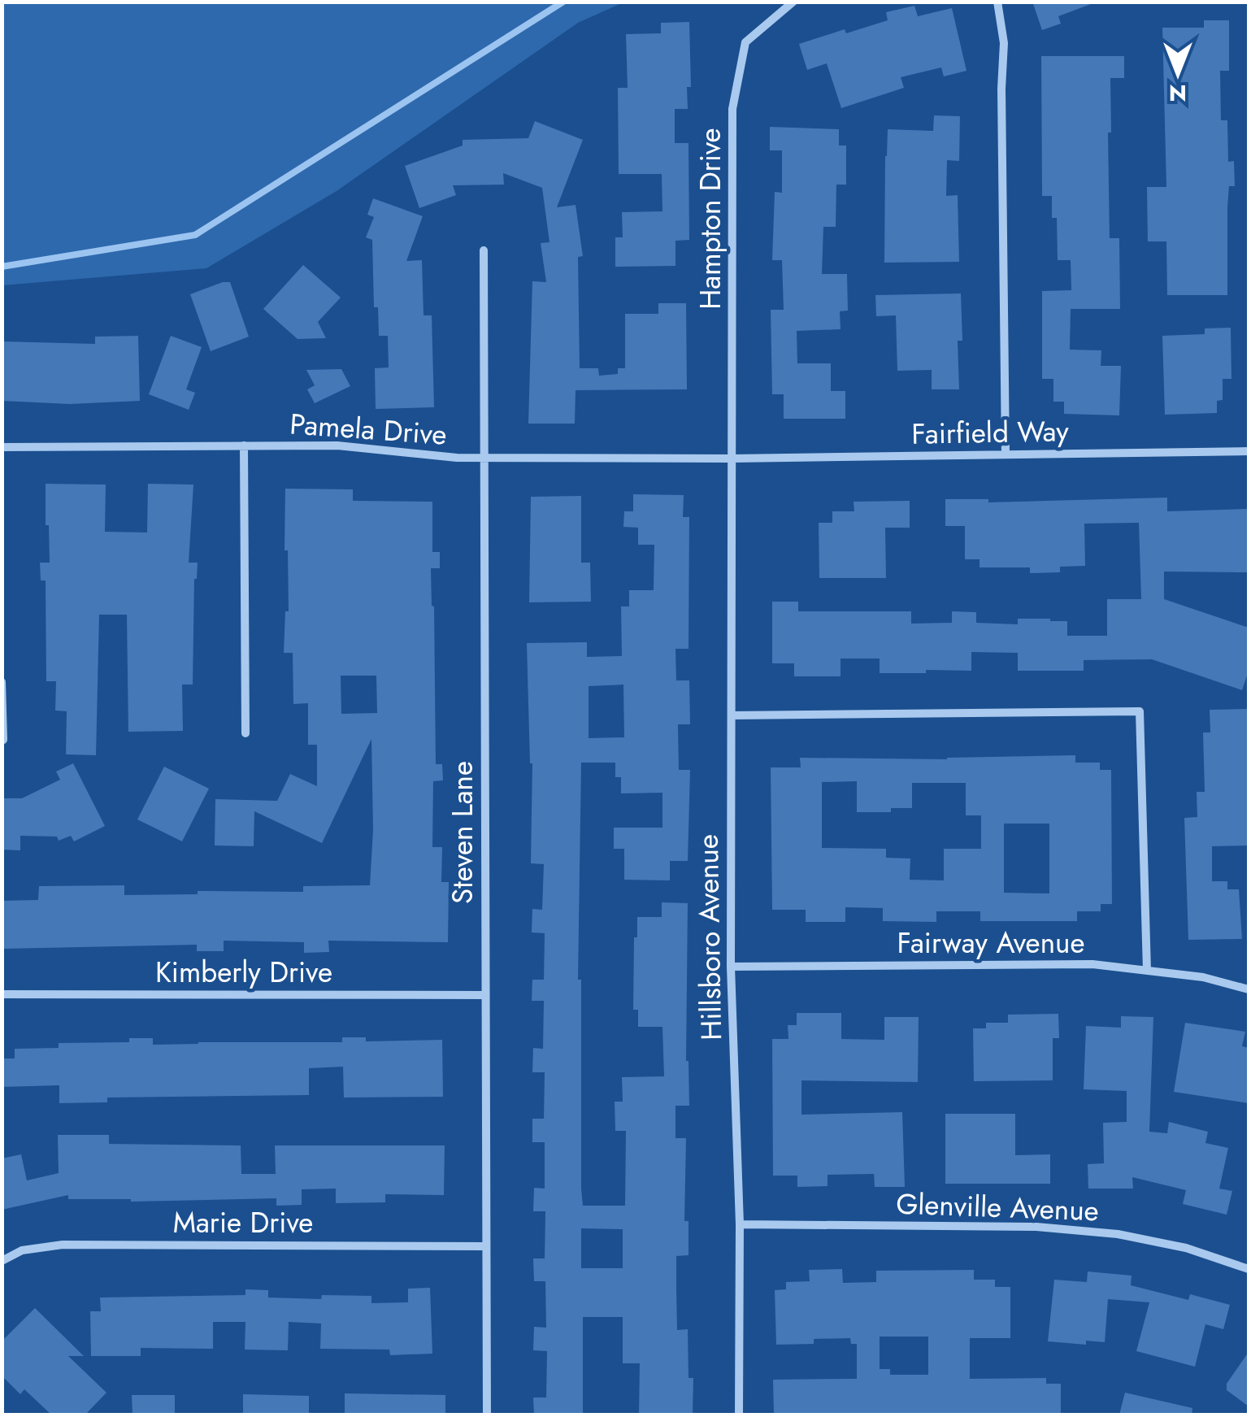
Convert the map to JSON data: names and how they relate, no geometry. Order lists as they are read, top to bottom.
{
  "streets": {
    "street": [
      "Hampton Drive",
      "Pamela Drive",
      "Fairfield Way",
      "Steven Lane",
      "Hillsboro Avenue",
      "Fairway Avenue",
      "Kimberly Drive",
      "Glenville Avenue",
      "Marie Drive"
    ]
  },
  "crossings": [
    ["Hampton Drive", "Pamela Drive"],
    ["Hampton Drive", "Fairfield Way"],
    ["Hampton Drive", "Hillsboro Avenue"],
    ["Pamela Drive", "Fairfield Way"],
    ["Pamela Drive", "Steven Lane"],
    ["Pamela Drive", "Hillsboro Avenue"],
    ["Fairfield Way", "Hillsboro Avenue"],
    ["Steven Lane", "Kimberly Drive"],
    ["Steven Lane", "Marie Drive"],
    ["Hillsboro Avenue", "Fairway Avenue"],
    ["Hillsboro Avenue", "Glenville Avenue"]
  ],
  "north": "bottom"
}
